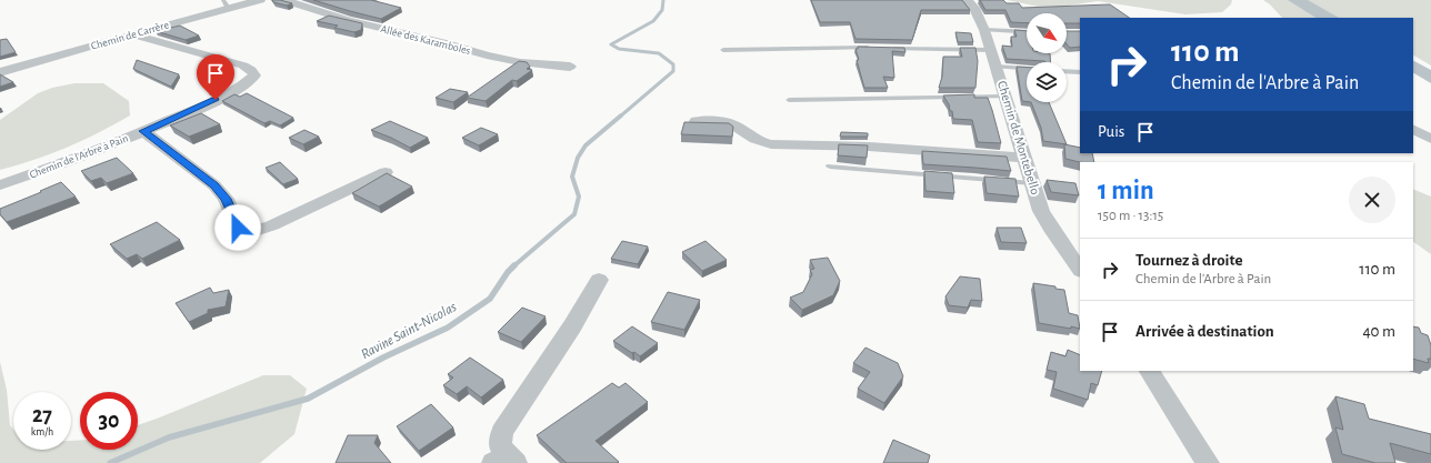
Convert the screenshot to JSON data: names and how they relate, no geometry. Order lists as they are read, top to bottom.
{
  "streets": {
    "street": [
      "Chemin de Carrère",
      "Allée des Karamboles",
      "Chemin de Montebello",
      "Chemin de l'Arbre à Pain"
    ]
  },
  "crossings": [
    ["Chemin de Carrère", "Chemin de l'Arbre à Pain"]
  ],
  "water": ["Ravine Saint-Nicolas"],
  "north": "bottom right",
  "page": {
    "turn": ["110 m", "Chemin de l'Arbre à Pain"],
    "then": "Puis",
    "heading": ["1 min", "150 m · 13:15"],
    "list": [
      {
        "name": "Tournez à droite",
        "note": "Chemin de l'Arbre à Pain",
        "value": "110 m"
      },
      {
        "name": "Arrivée à destination",
        "value": "40 m"
      }
    ],
    "speed": "27 km/h",
    "limit": "30"
  }
}
